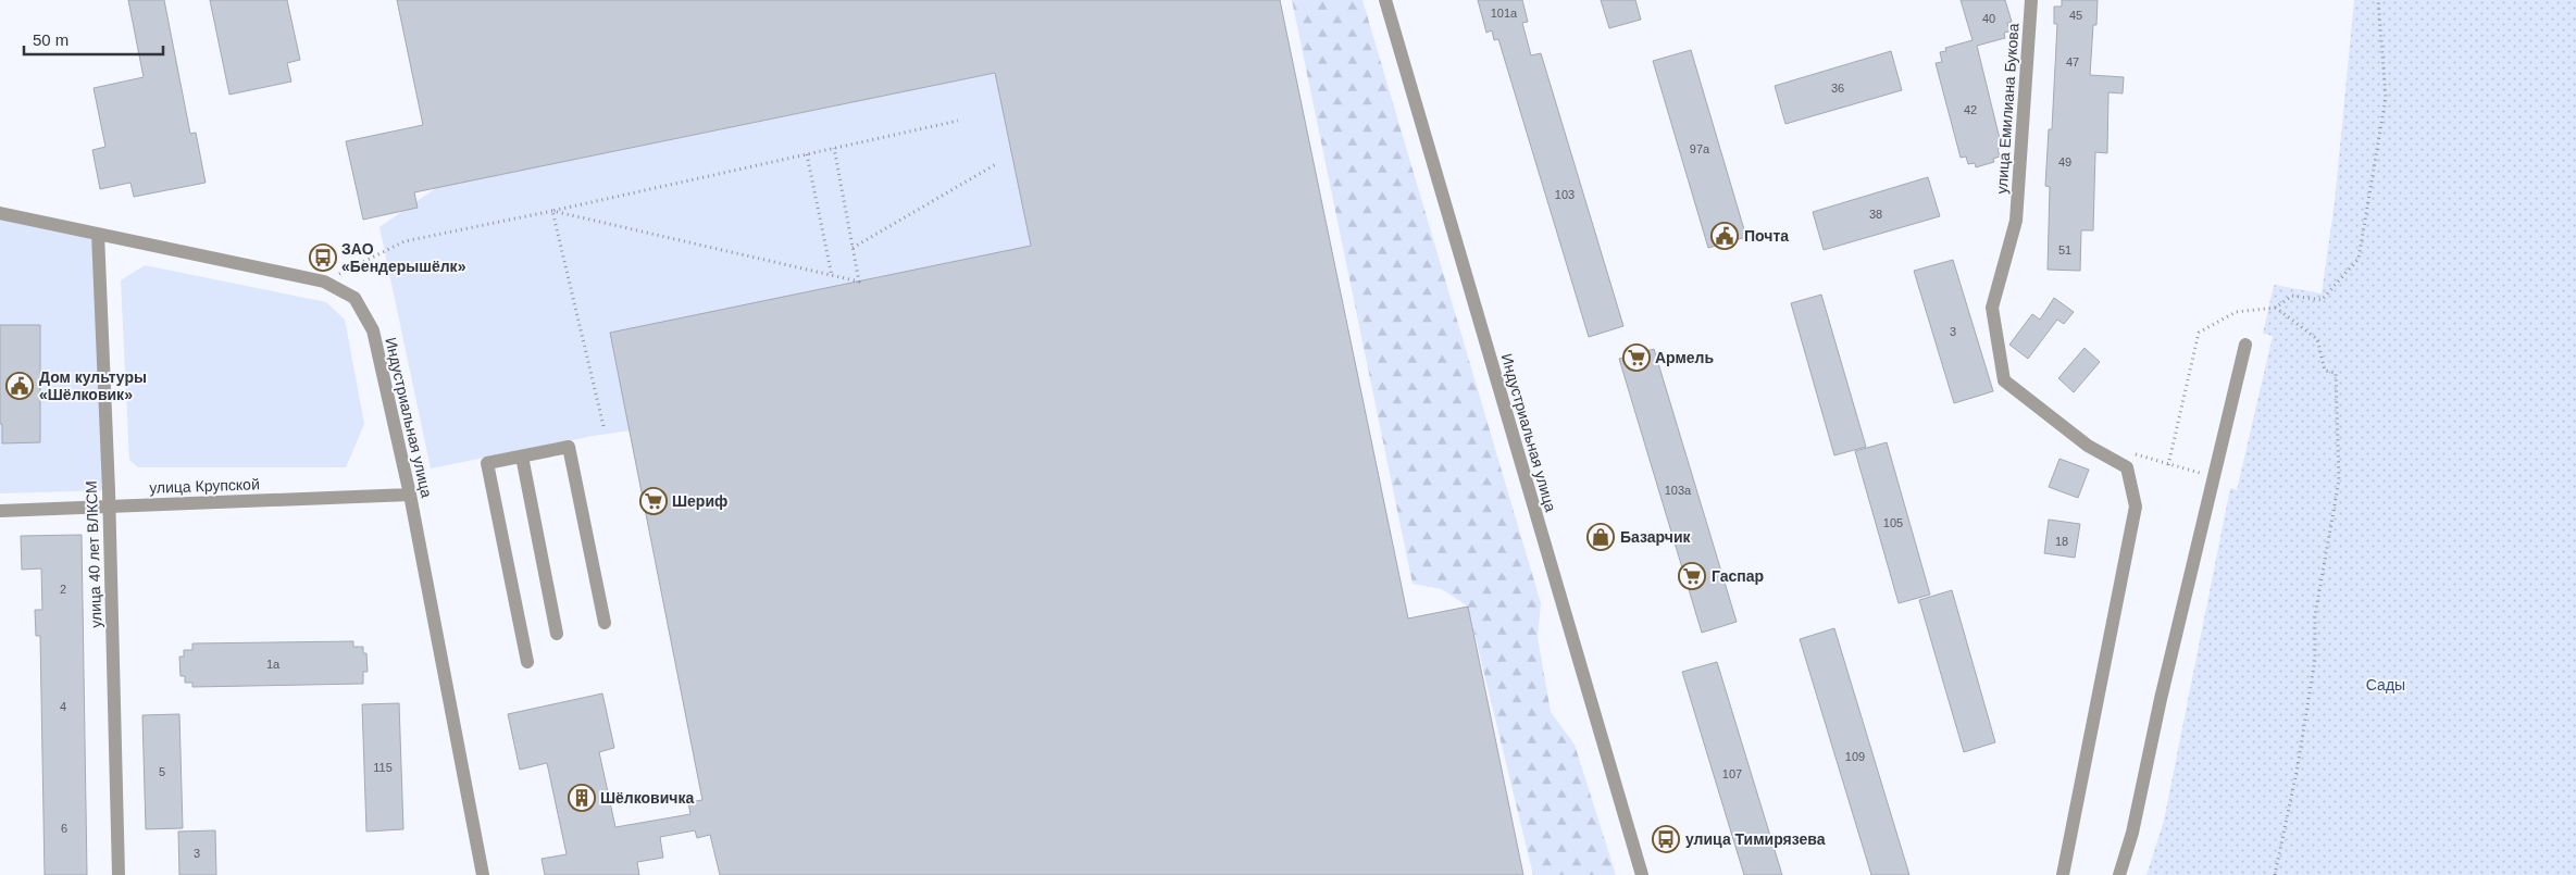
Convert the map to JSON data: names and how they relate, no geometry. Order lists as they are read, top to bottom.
{
  "streets": {
    "street": [
      "улица Емилиана Букова",
      "Индустриальная улица",
      "улица Крупской",
      "улица 40 лет ВЛКСМ"
    ]
  },
  "crossings": [
    ["Индустриальная улица", "улица Крупской"],
    ["Индустриальная улица", "улица 40 лет ВЛКСМ"],
    ["улица Крупской", "улица 40 лет ВЛКСМ"]
  ],
  "parks": ["Сады"],
  "places": {
    "public building": ["Почта", "Дом культуры «Шёлковик»"],
    "bus stop": ["ЗАО «Бендерышёлк»", "улица Тимирязева"],
    "supermarket": ["Армель", "Шериф", "Гаспар"],
    "shop": ["Базарчик"],
    "building": ["Шёлковичка"]
  },
  "house_numbers": [
    "101а",
    "45",
    "40",
    "47",
    "36",
    "42",
    "97а",
    "49",
    "103",
    "38",
    "51",
    "3",
    "103а",
    "105",
    "18",
    "2",
    "1а",
    "4",
    "109",
    "115",
    "5",
    "107",
    "6",
    "3"
  ],
  "scale_bar": "50 m"
}
